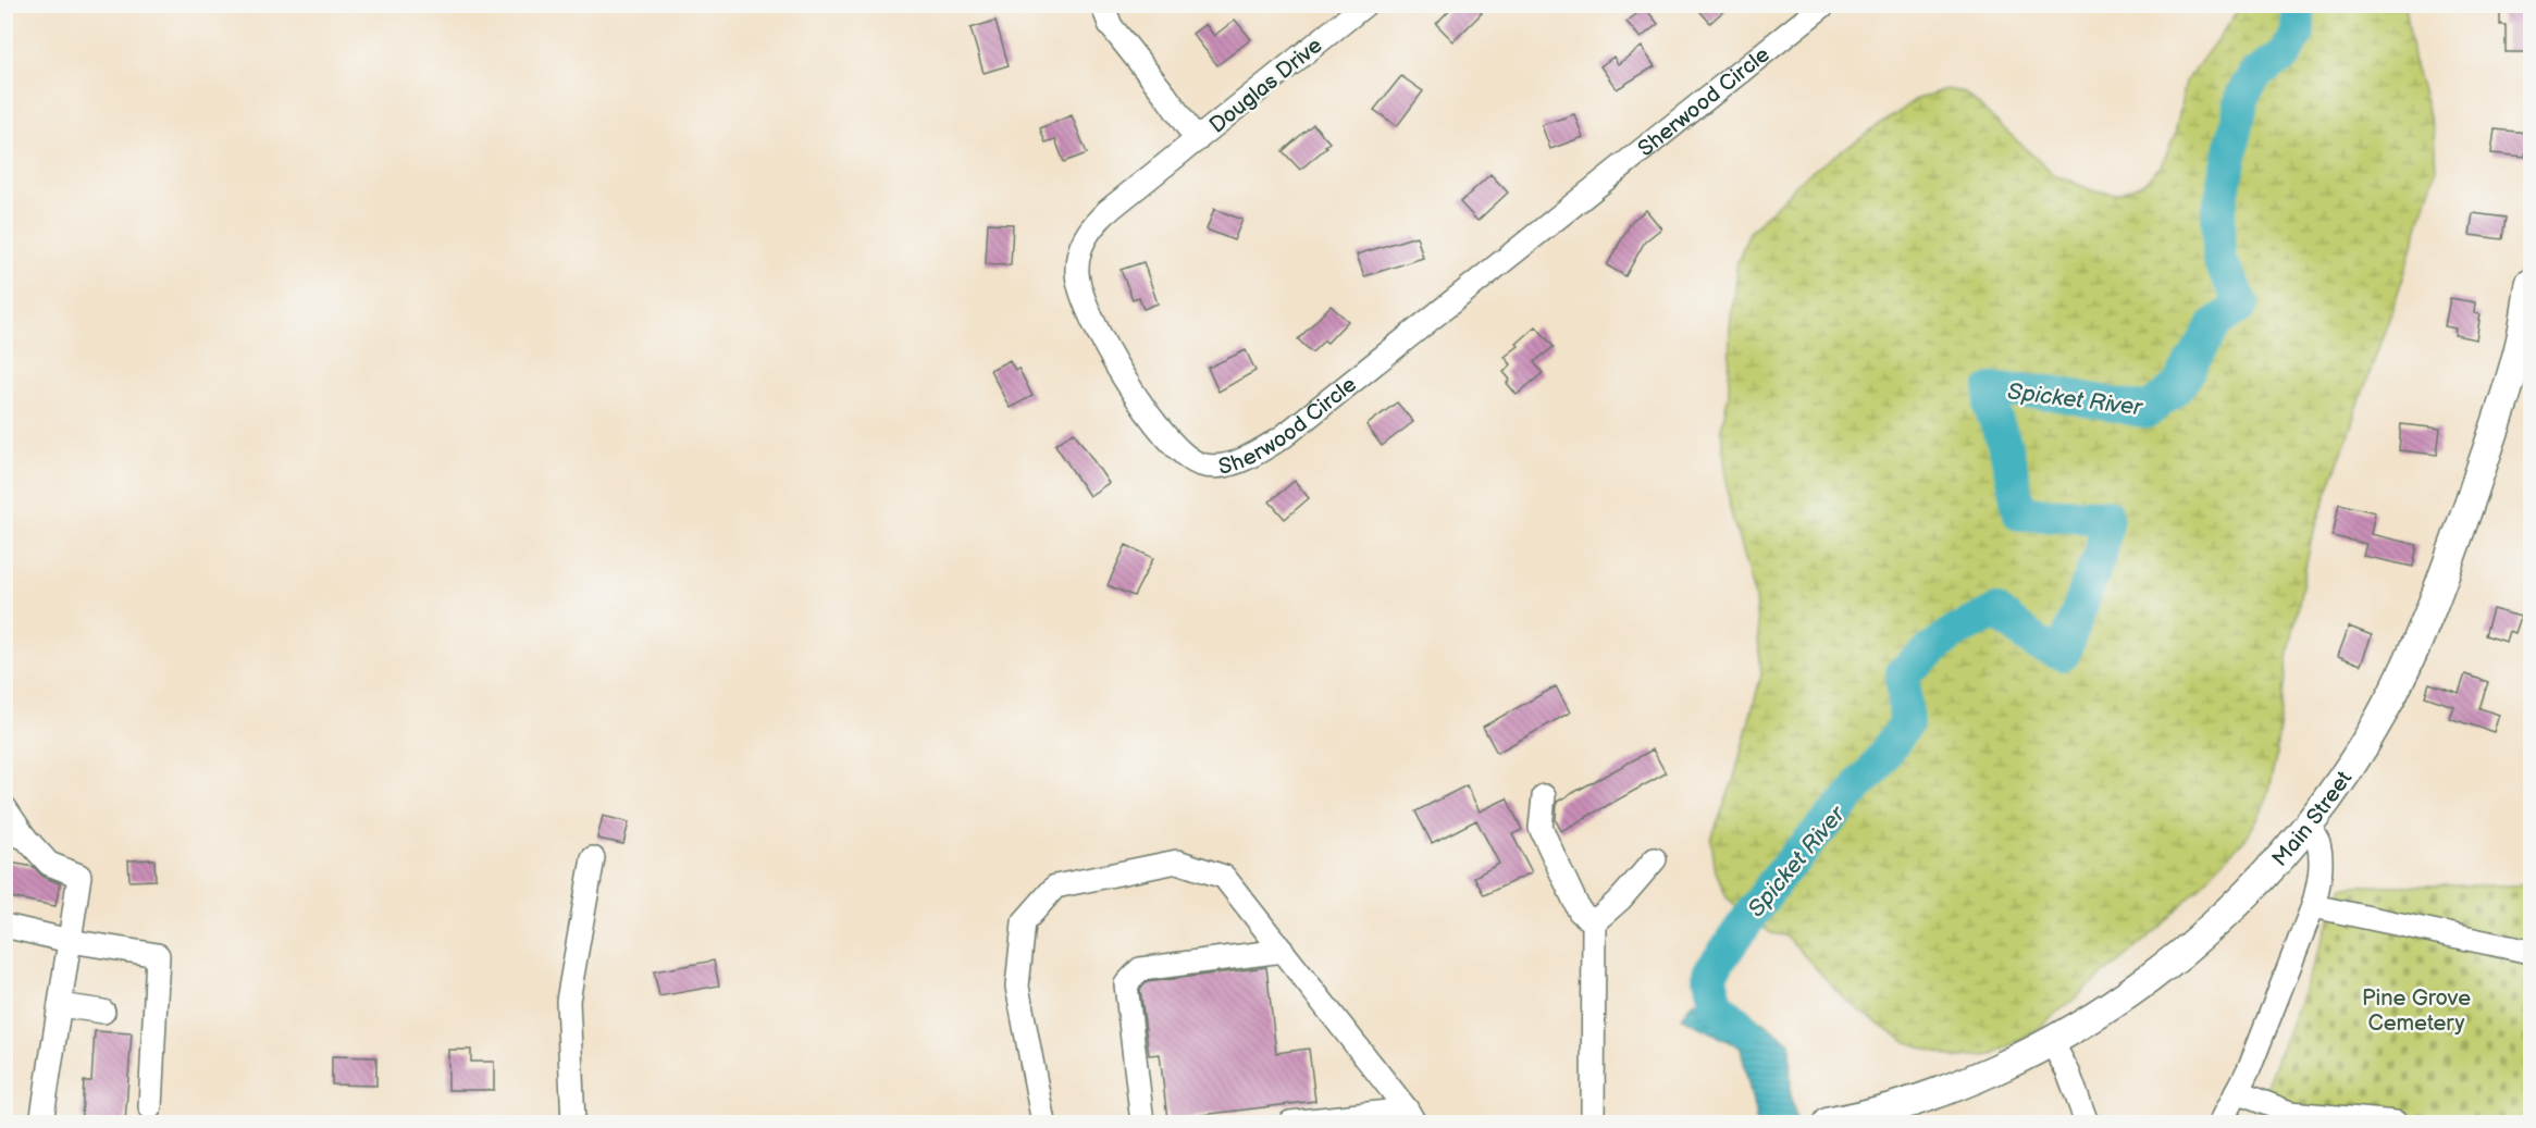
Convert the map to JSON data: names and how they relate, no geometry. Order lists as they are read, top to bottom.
{
  "streets": {
    "main road": ["Main Street"],
    "street": ["Douglas Drive", "Sherwood Circle"]
  },
  "crossings": [
    ["Douglas Drive", "Sherwood Circle"]
  ],
  "water": ["Spicket River"],
  "parks": ["Pine Grove Cemetery"]
}
